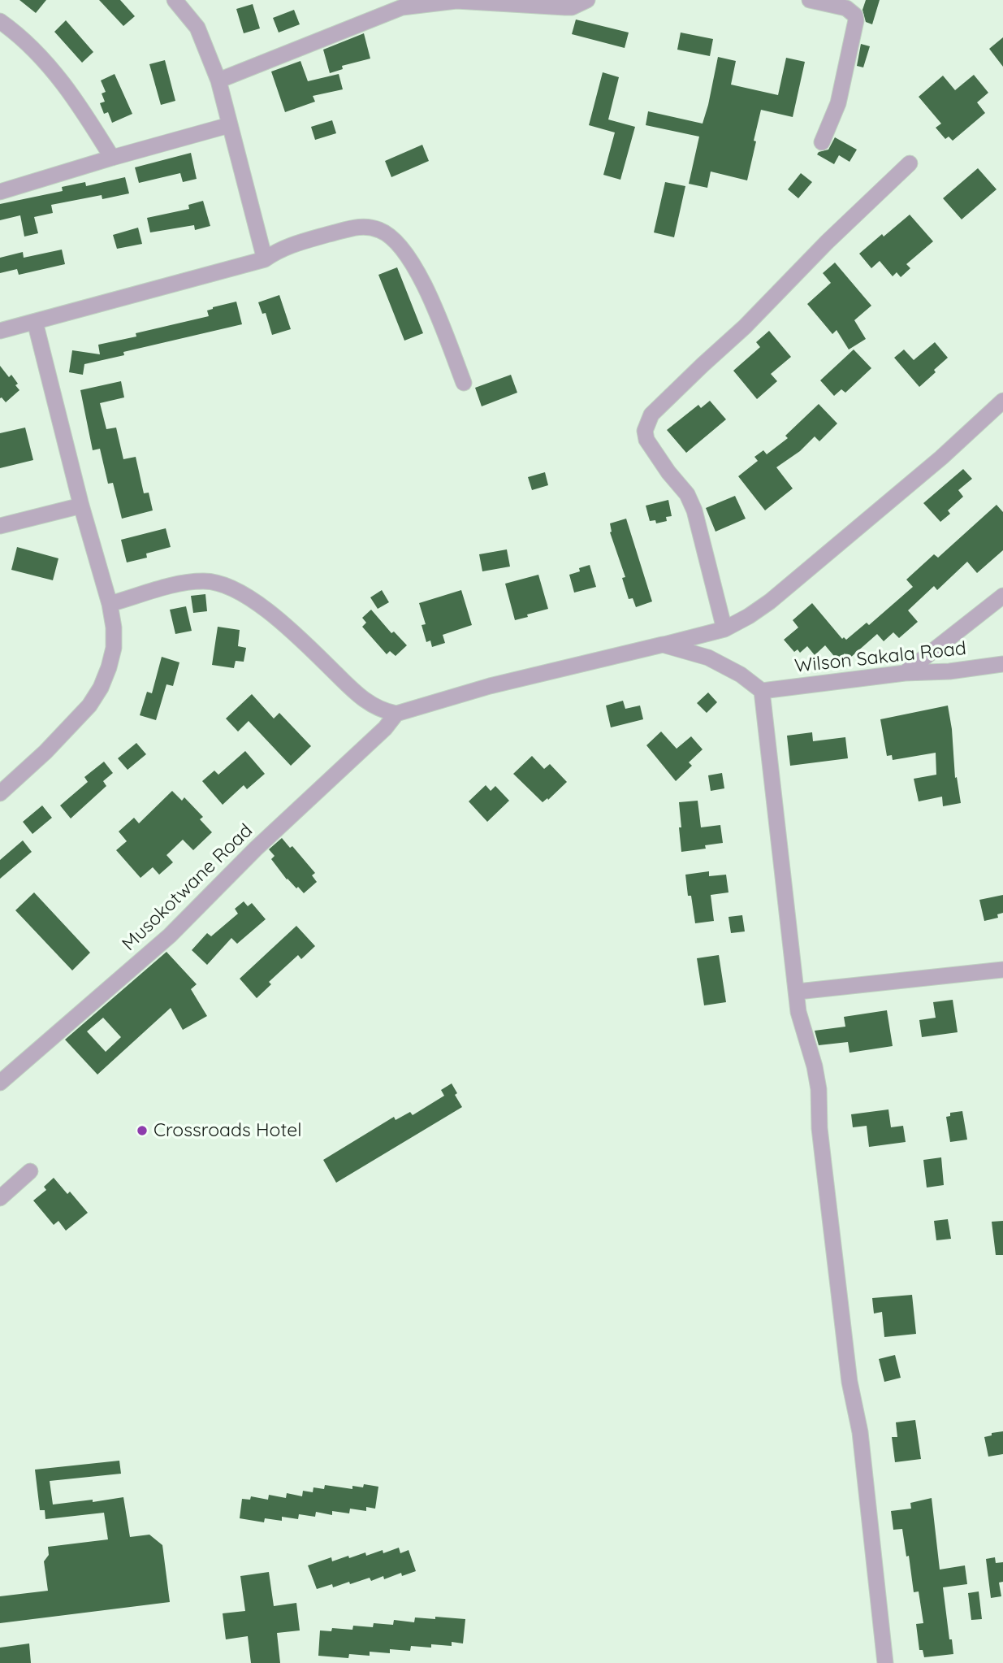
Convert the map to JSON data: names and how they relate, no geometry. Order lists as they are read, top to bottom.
{
  "streets": {
    "street": ["Wilson Sakala Road", "Musokotwane Road"]
  },
  "places": ["Crossroads Hotel"]
}
